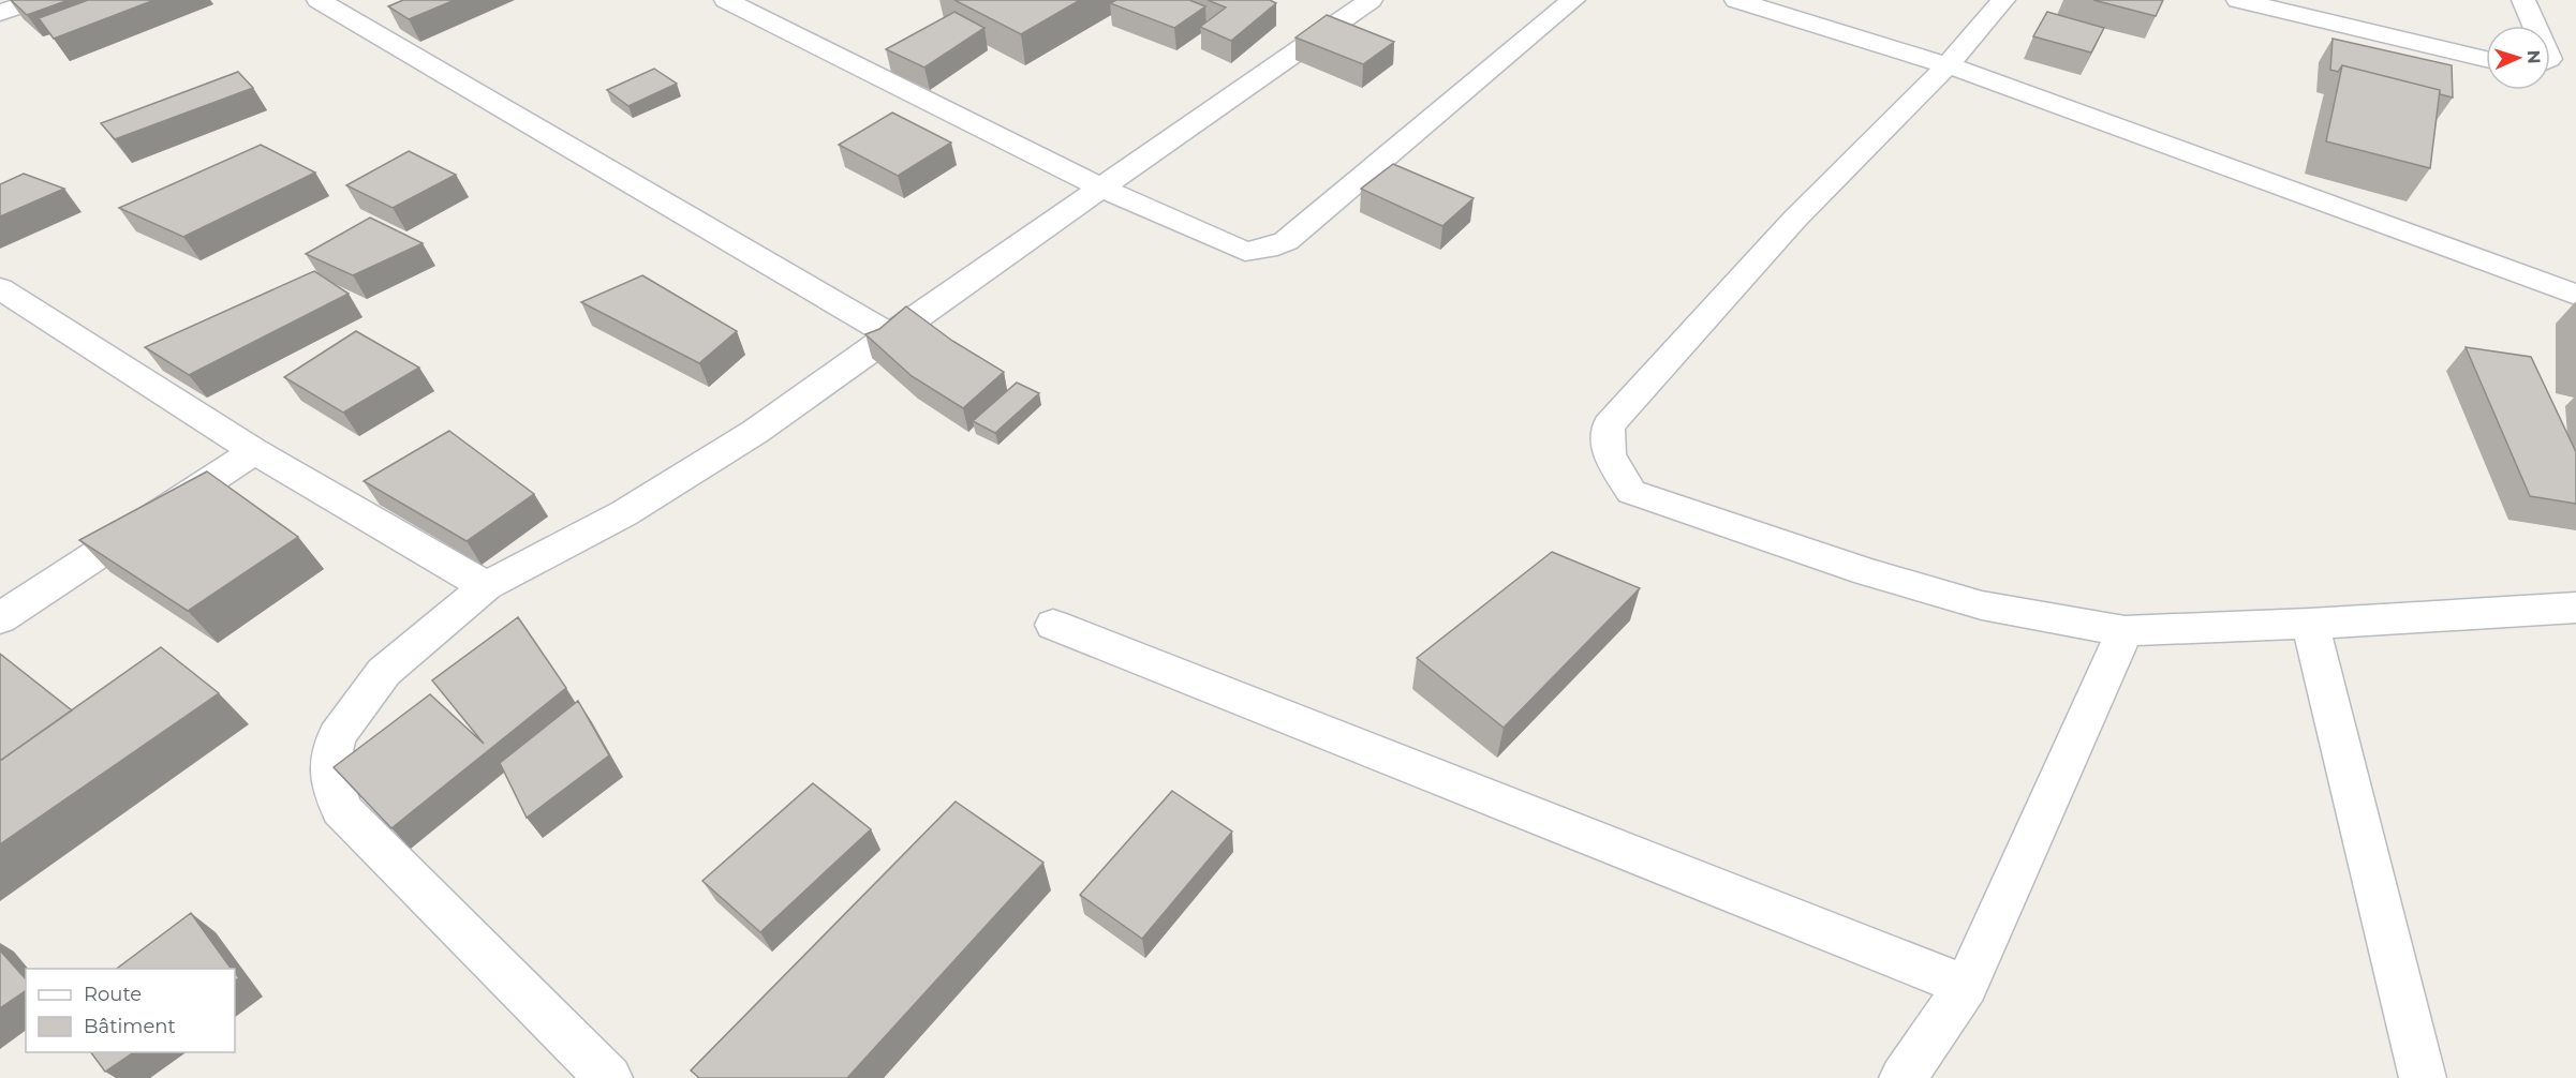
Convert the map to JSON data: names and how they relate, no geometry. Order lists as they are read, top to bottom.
{
  "legend": ["Route", "Bâtiment"],
  "north": "right"
}
